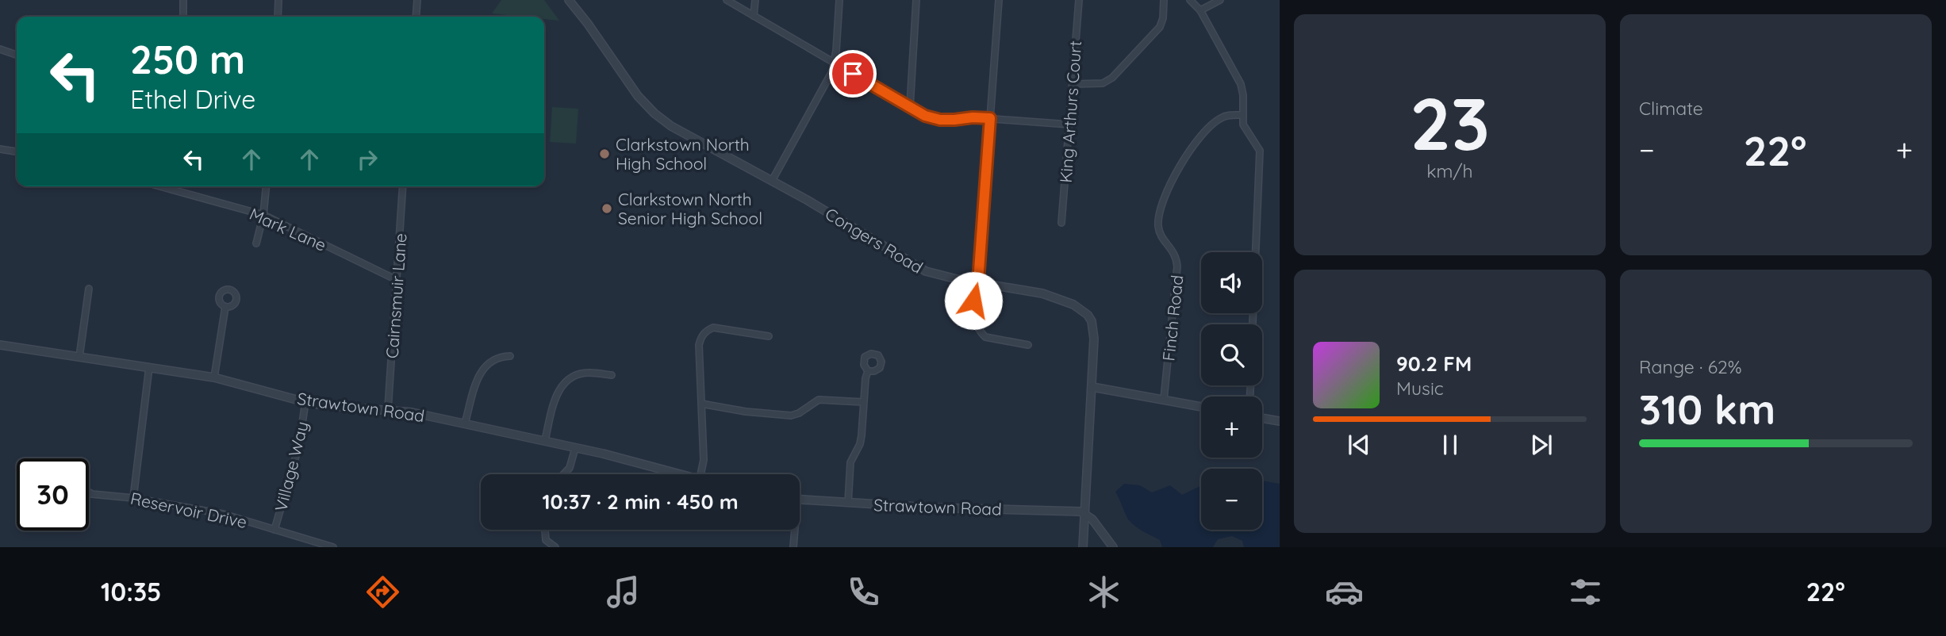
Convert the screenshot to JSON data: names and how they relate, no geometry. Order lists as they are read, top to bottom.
{
  "streets": {
    "street": [
      "King Arthurs Court",
      "Mark Lane",
      "Congers Road",
      "Cairnsmuir Lane",
      "Finch Road",
      "Strawtown Road",
      "Village Way",
      "Reservoir Drive"
    ]
  },
  "crossings": [
    ["Mark Lane", "Cairnsmuir Lane"],
    ["Congers Road", "Strawtown Road"],
    ["Cairnsmuir Lane", "Strawtown Road"],
    ["Strawtown Road", "Village Way"],
    ["Village Way", "Reservoir Drive"]
  ],
  "places": ["Clarkstown North High School", "Clarkstown North Senior High School"],
  "page": {
    "tile": [
      ["23", "km/h"],
      "Climate",
      ["Range · 62%", "310 km"]
    ],
    "turn": ["250 m", "Ethel Drive"],
    "heat": ["−", "22°", "+"],
    "map_buttons": ["+", "−"],
    "song": ["90.2 FM", "Music"],
    "limit": "30",
    "trip": "10:37 · 2 min · 450 m",
    "tabs": ["10:35", "22°"]
  }
}
